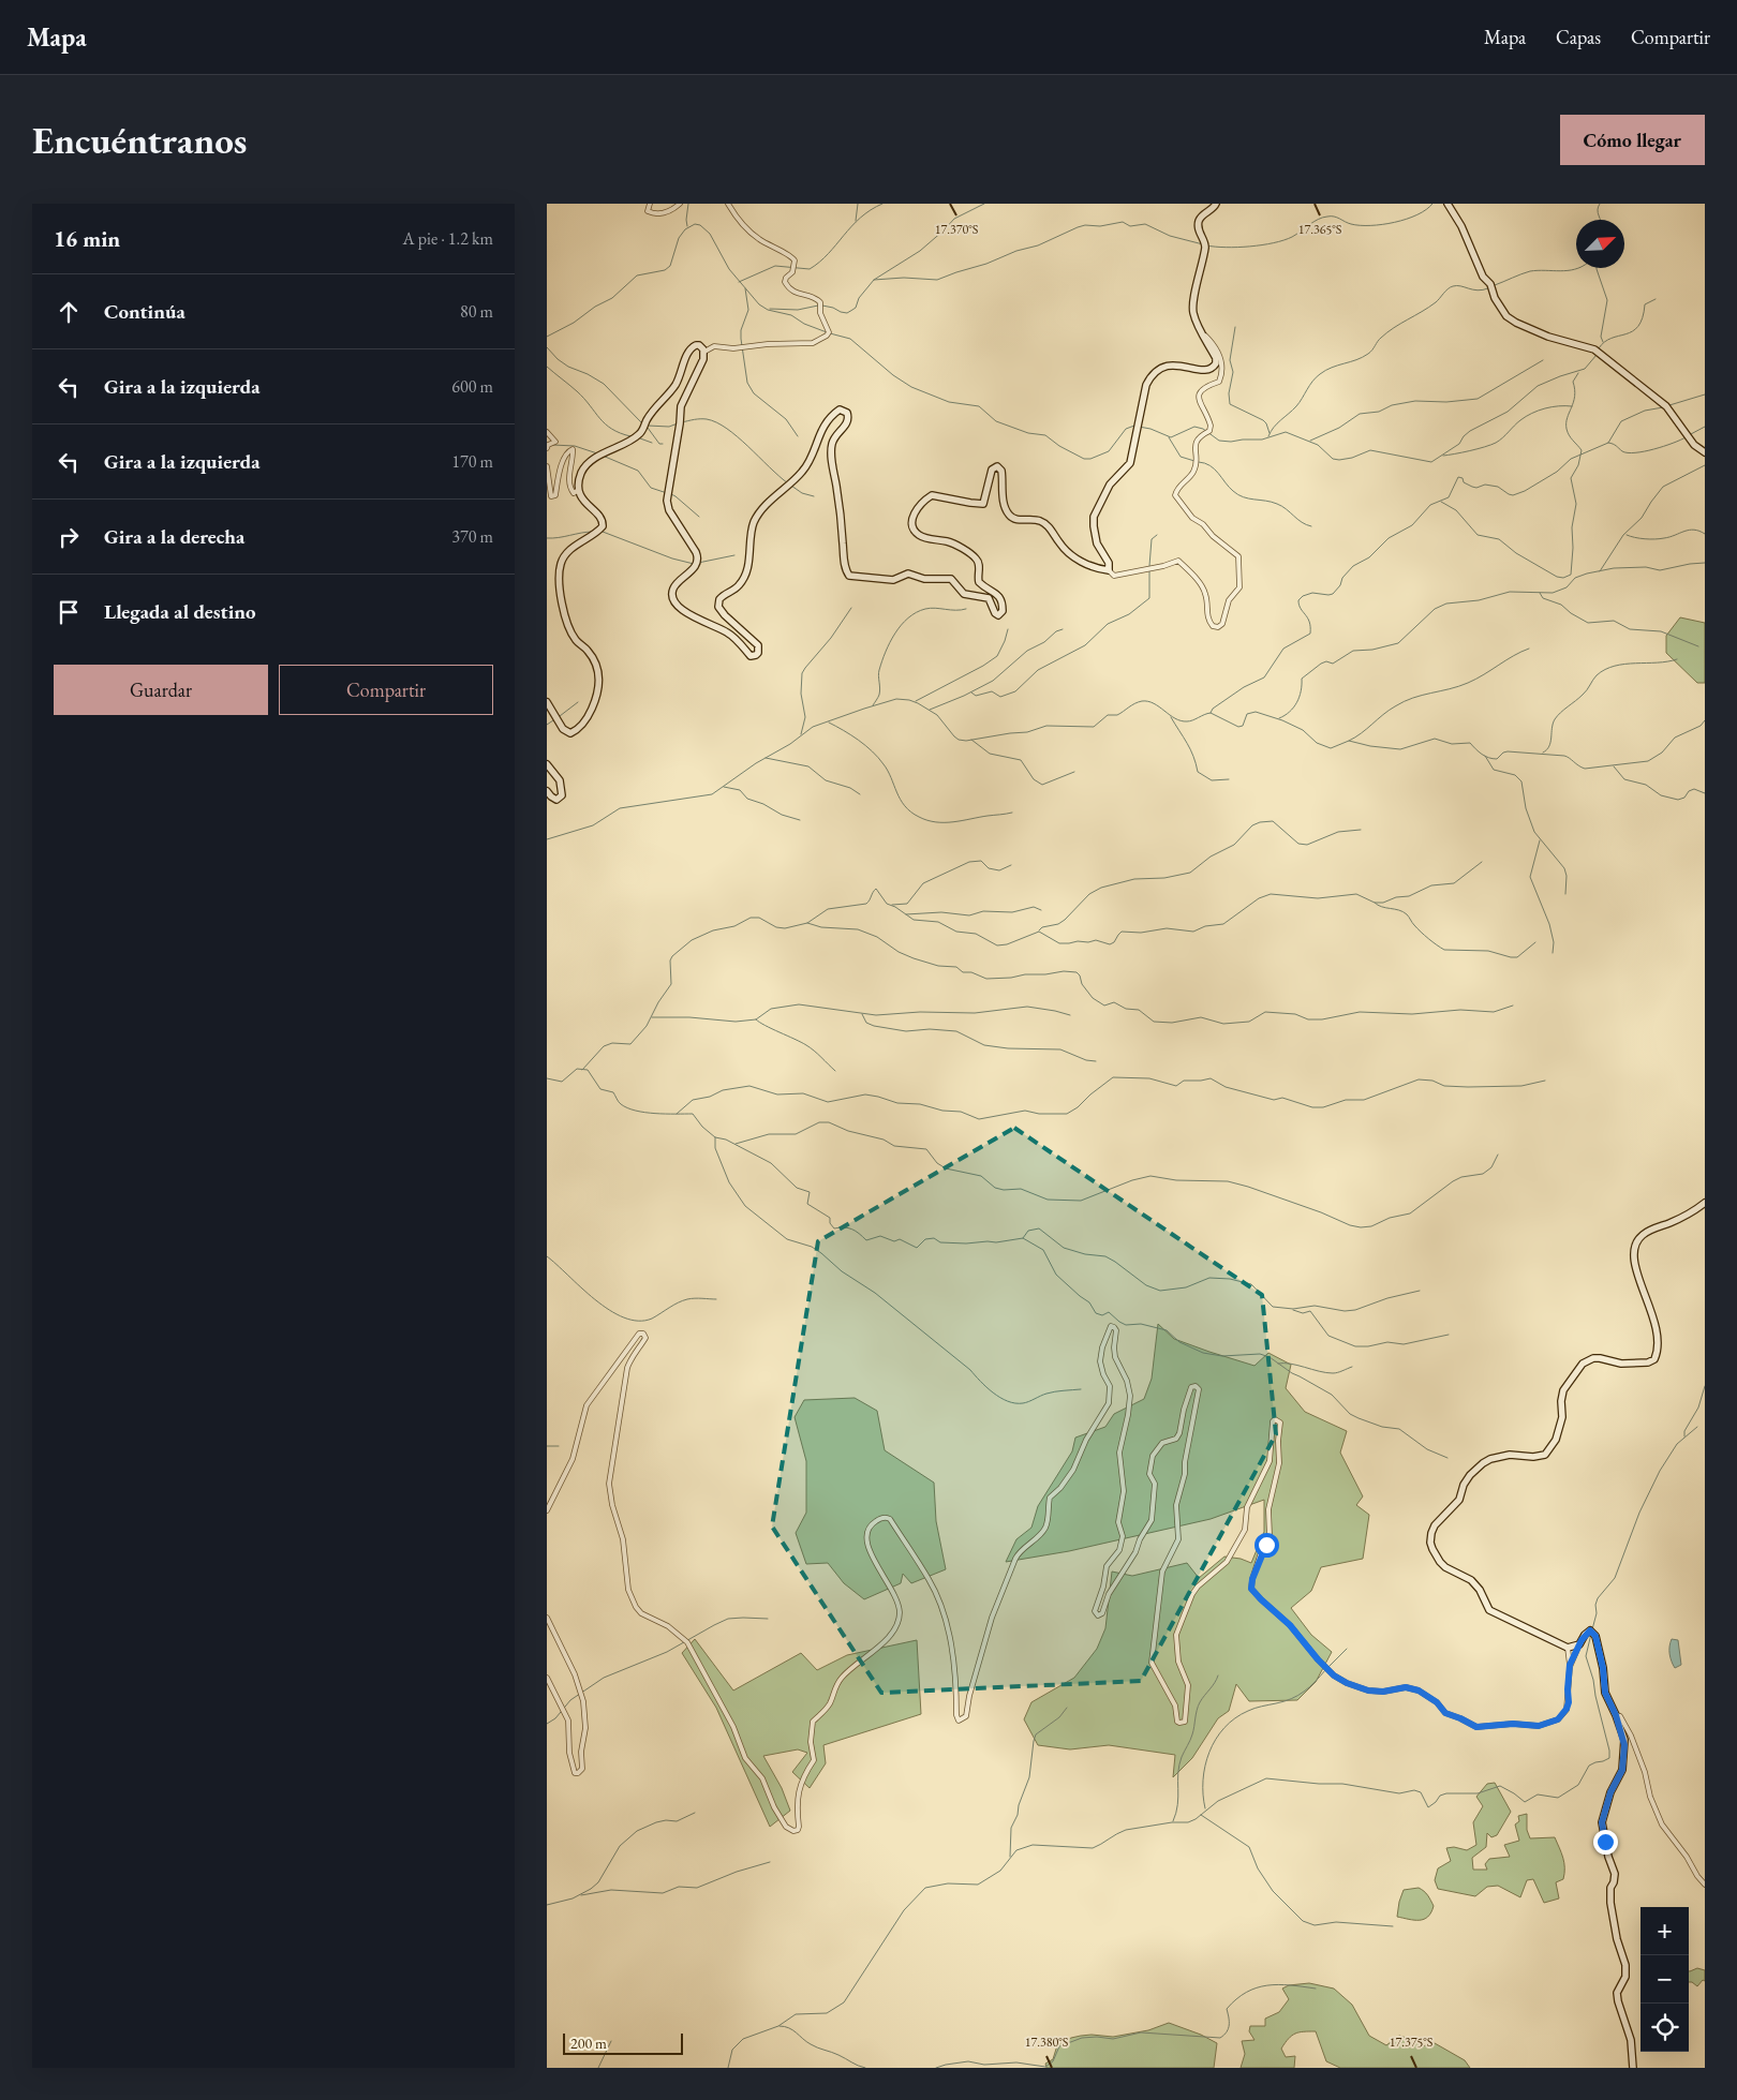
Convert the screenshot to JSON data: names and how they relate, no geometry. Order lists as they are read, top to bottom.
{
  "scale_bar": "200 m",
  "north": "top right",
  "page": {
    "header": "Mapa",
    "nav": ["Mapa", "Capas", "Compartir"],
    "buttons": [
      "Cómo llegar",
      ["Guardar", "Compartir"]
    ],
    "title": "Encuéntranos",
    "heading": ["16 min", "A pie · 1.2 km"],
    "list": [
      ["Continúa", "80 m"],
      ["Gira a la izquierda", "600 m"],
      ["Gira a la izquierda", "170 m"],
      ["Gira a la derecha", "370 m"],
      "Llegada al destino"
    ],
    "map_buttons": ["+", "−"],
    "scale": "200 m"
  },
  "coordinates": [
    "17.365°S",
    "17.370°S",
    "17.380°S",
    "17.375°S"
  ]
}
